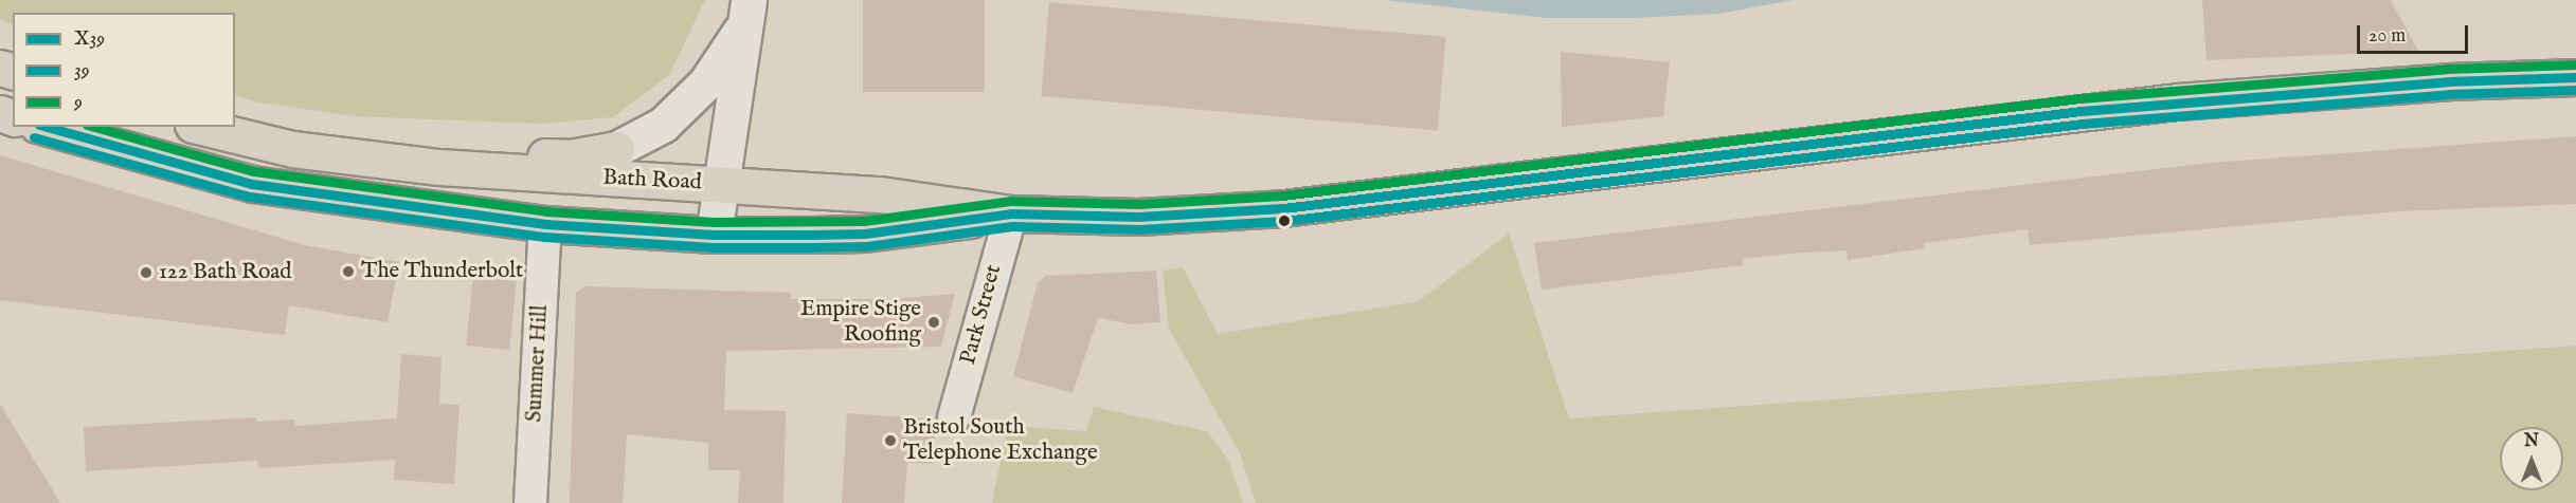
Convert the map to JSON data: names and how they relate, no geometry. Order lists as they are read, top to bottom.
{
  "streets": {
    "highway": ["Bath Road"],
    "street": ["Park Street", "Summer Hill"]
  },
  "crossings": [
    ["Bath Road", "Park Street"],
    ["Bath Road", "Summer Hill"]
  ],
  "places": [
    "The Thunderbolt",
    "122 Bath Road",
    "Empire Stige Roofing",
    "Bristol South Telephone Exchange"
  ],
  "lines": ["transit line 9", "transit line X39", "transit line 39"],
  "legend": ["X39", "39", "9"],
  "scale_bar": "20 m",
  "north": "top"
}
